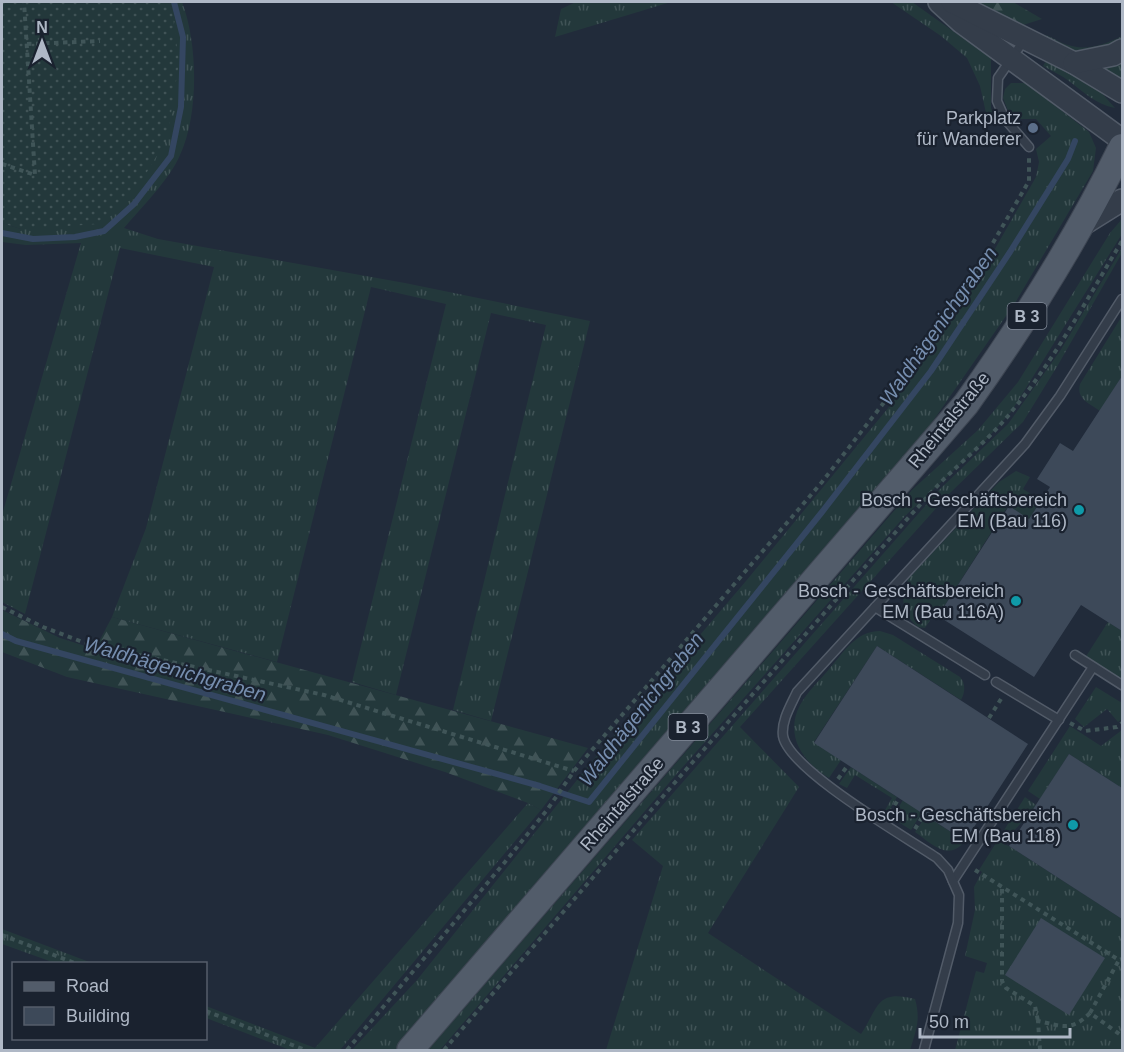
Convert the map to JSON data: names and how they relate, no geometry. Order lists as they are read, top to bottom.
{
  "streets": {
    "main road": ["B 3", "Rheintalstraße"]
  },
  "water": ["Waldhägenichgraben"],
  "places": [
    "Parkplatz für Wanderer",
    "Bosch - Geschäftsbereich EM (Bau 116)",
    "Bosch - Geschäftsbereich EM (Bau 116A)",
    "Bosch - Geschäftsbereich EM (Bau 118)"
  ],
  "legend": ["Road", "Building"],
  "scale_bar": "50 m",
  "north": "top"
}
